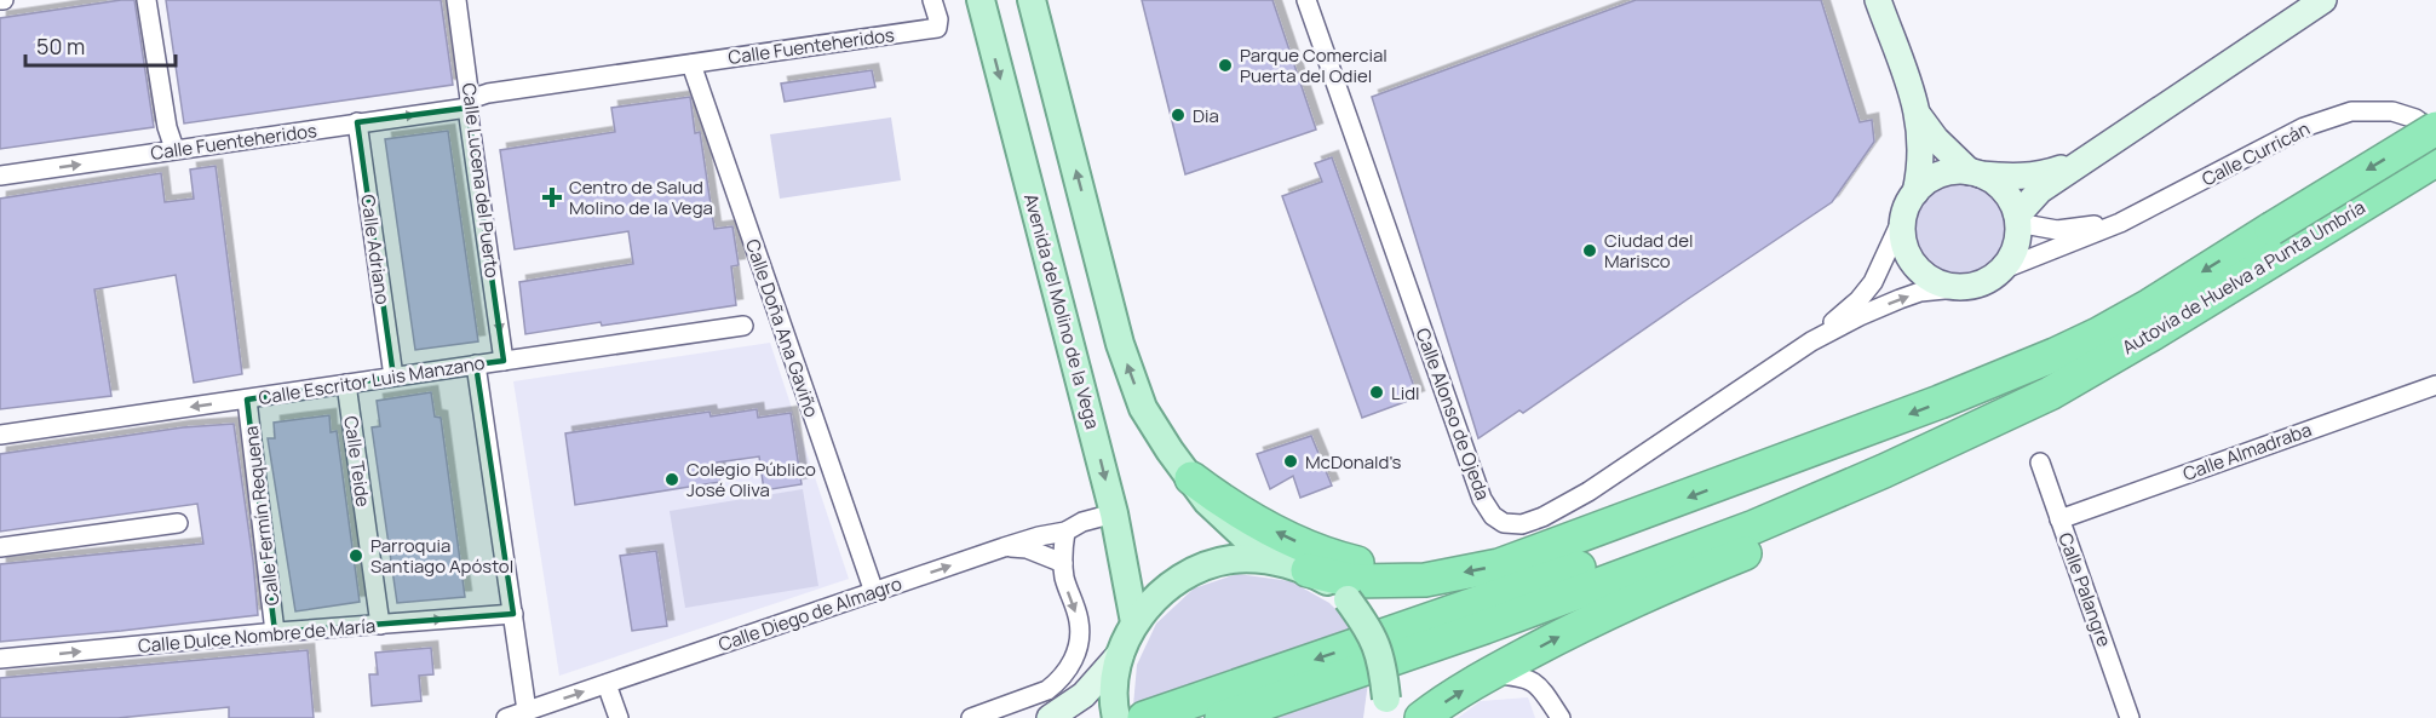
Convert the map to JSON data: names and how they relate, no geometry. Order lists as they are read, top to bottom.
{
  "streets": {
    "highway": ["Autovía de Huelva a Punta Umbría"],
    "main road": ["Avenida del Molino de la Vega"],
    "street": [
      "Calle Fuenteheridos",
      "Calle Curricán",
      "Calle Lucena del Puerto",
      "Calle Adriano",
      "Calle Doña Ana Gaviño",
      "Calle Escritor Luis Manzano",
      "Calle Alonso de Ojeda",
      "Calle Almadraba",
      "Calle Teide",
      "Calle Fermín Requena",
      "Calle Palangre",
      "Calle Diego de Almagro",
      "Calle Dulce Nombre de María"
    ]
  },
  "crossings": [
    ["Calle Fuenteheridos", "Calle Lucena del Puerto"],
    ["Calle Fuenteheridos", "Calle Adriano"],
    ["Calle Fuenteheridos", "Calle Doña Ana Gaviño"],
    ["Calle Curricán", "Autovía de Huelva a Punta Umbría"],
    ["Calle Curricán", "Calle Alonso de Ojeda"],
    ["Calle Lucena del Puerto", "Calle Escritor Luis Manzano"],
    ["Calle Adriano", "Calle Escritor Luis Manzano"],
    ["Avenida del Molino de la Vega", "Calle Diego de Almagro"],
    ["Calle Doña Ana Gaviño", "Calle Diego de Almagro"],
    ["Calle Escritor Luis Manzano", "Calle Teide"],
    ["Calle Escritor Luis Manzano", "Calle Fermín Requena"],
    ["Calle Almadraba", "Calle Palangre"],
    ["Calle Teide", "Calle Dulce Nombre de María"],
    ["Calle Fermín Requena", "Calle Dulce Nombre de María"]
  ],
  "one_way": ["Calle Lucena del Puerto"],
  "places": {
    "other": [
      "Parque Comercial Puerta del Odiel",
      "Dia",
      "Ciudad del Marisco",
      "Lidl",
      "McDonald's",
      "Colegio Público José Oliva",
      "Parroquia Santiago Apóstol"
    ],
    "health": ["Centro de Salud Molino de la Vega"]
  },
  "scale_bar": "50 m"
}
